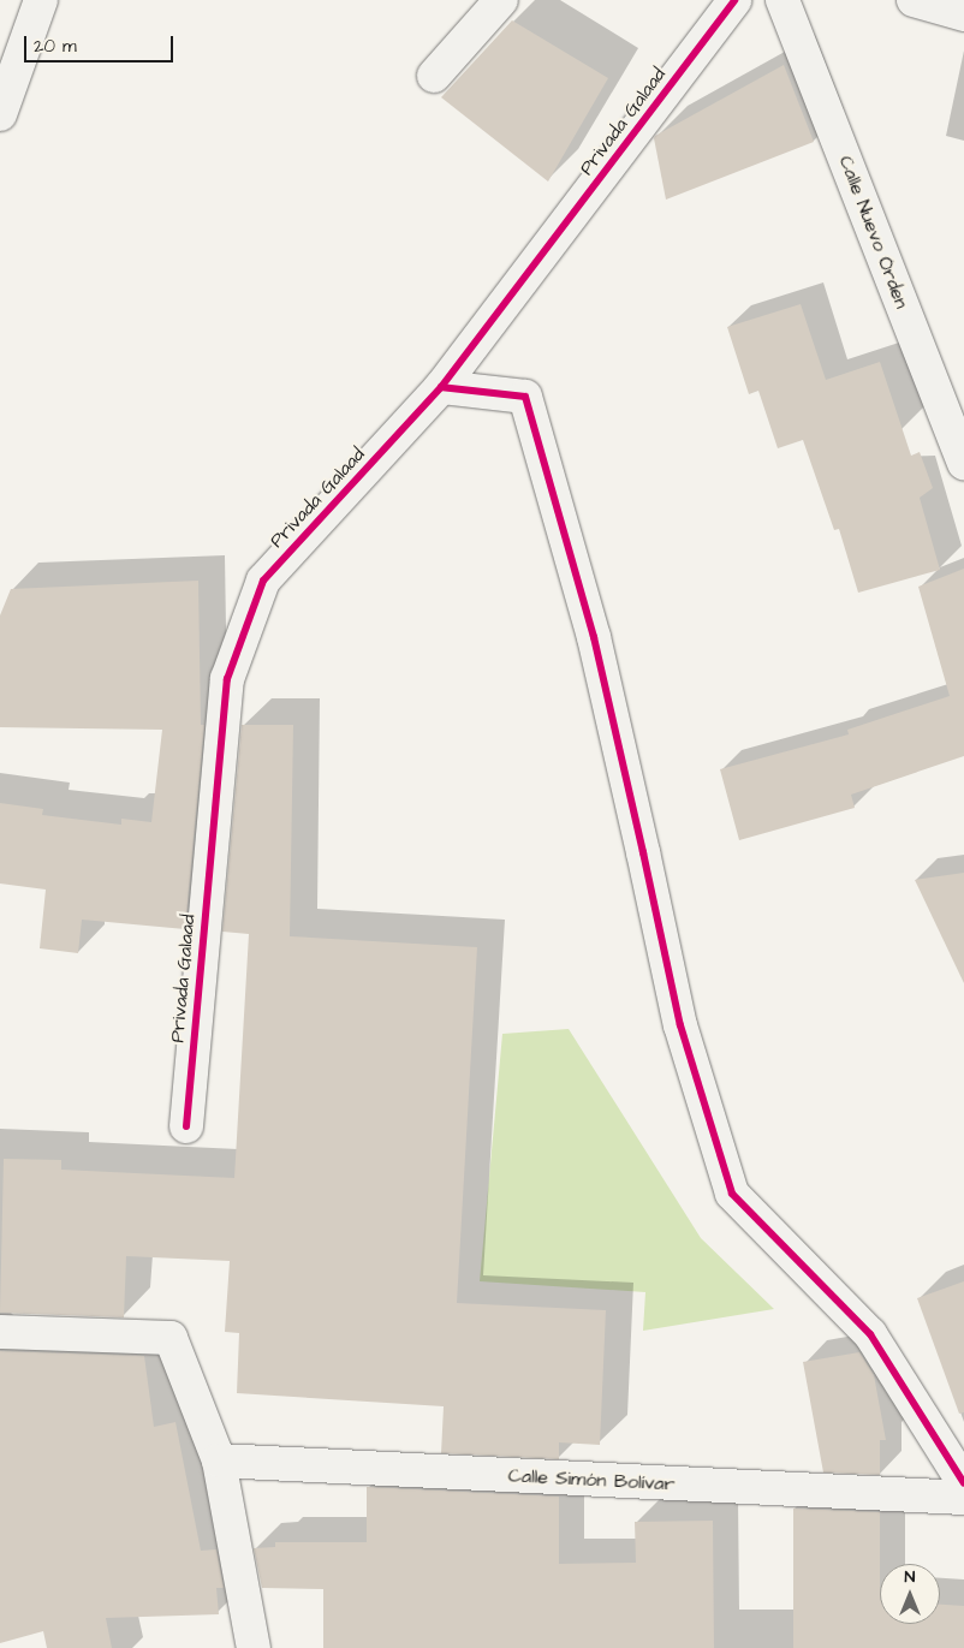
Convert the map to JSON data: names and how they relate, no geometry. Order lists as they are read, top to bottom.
{
  "streets": {
    "street": ["Privada Galaad", "Calle Nuevo Órden", "Calle Simón Bolívar"]
  },
  "scale_bar": "20 m",
  "north": "top"
}
